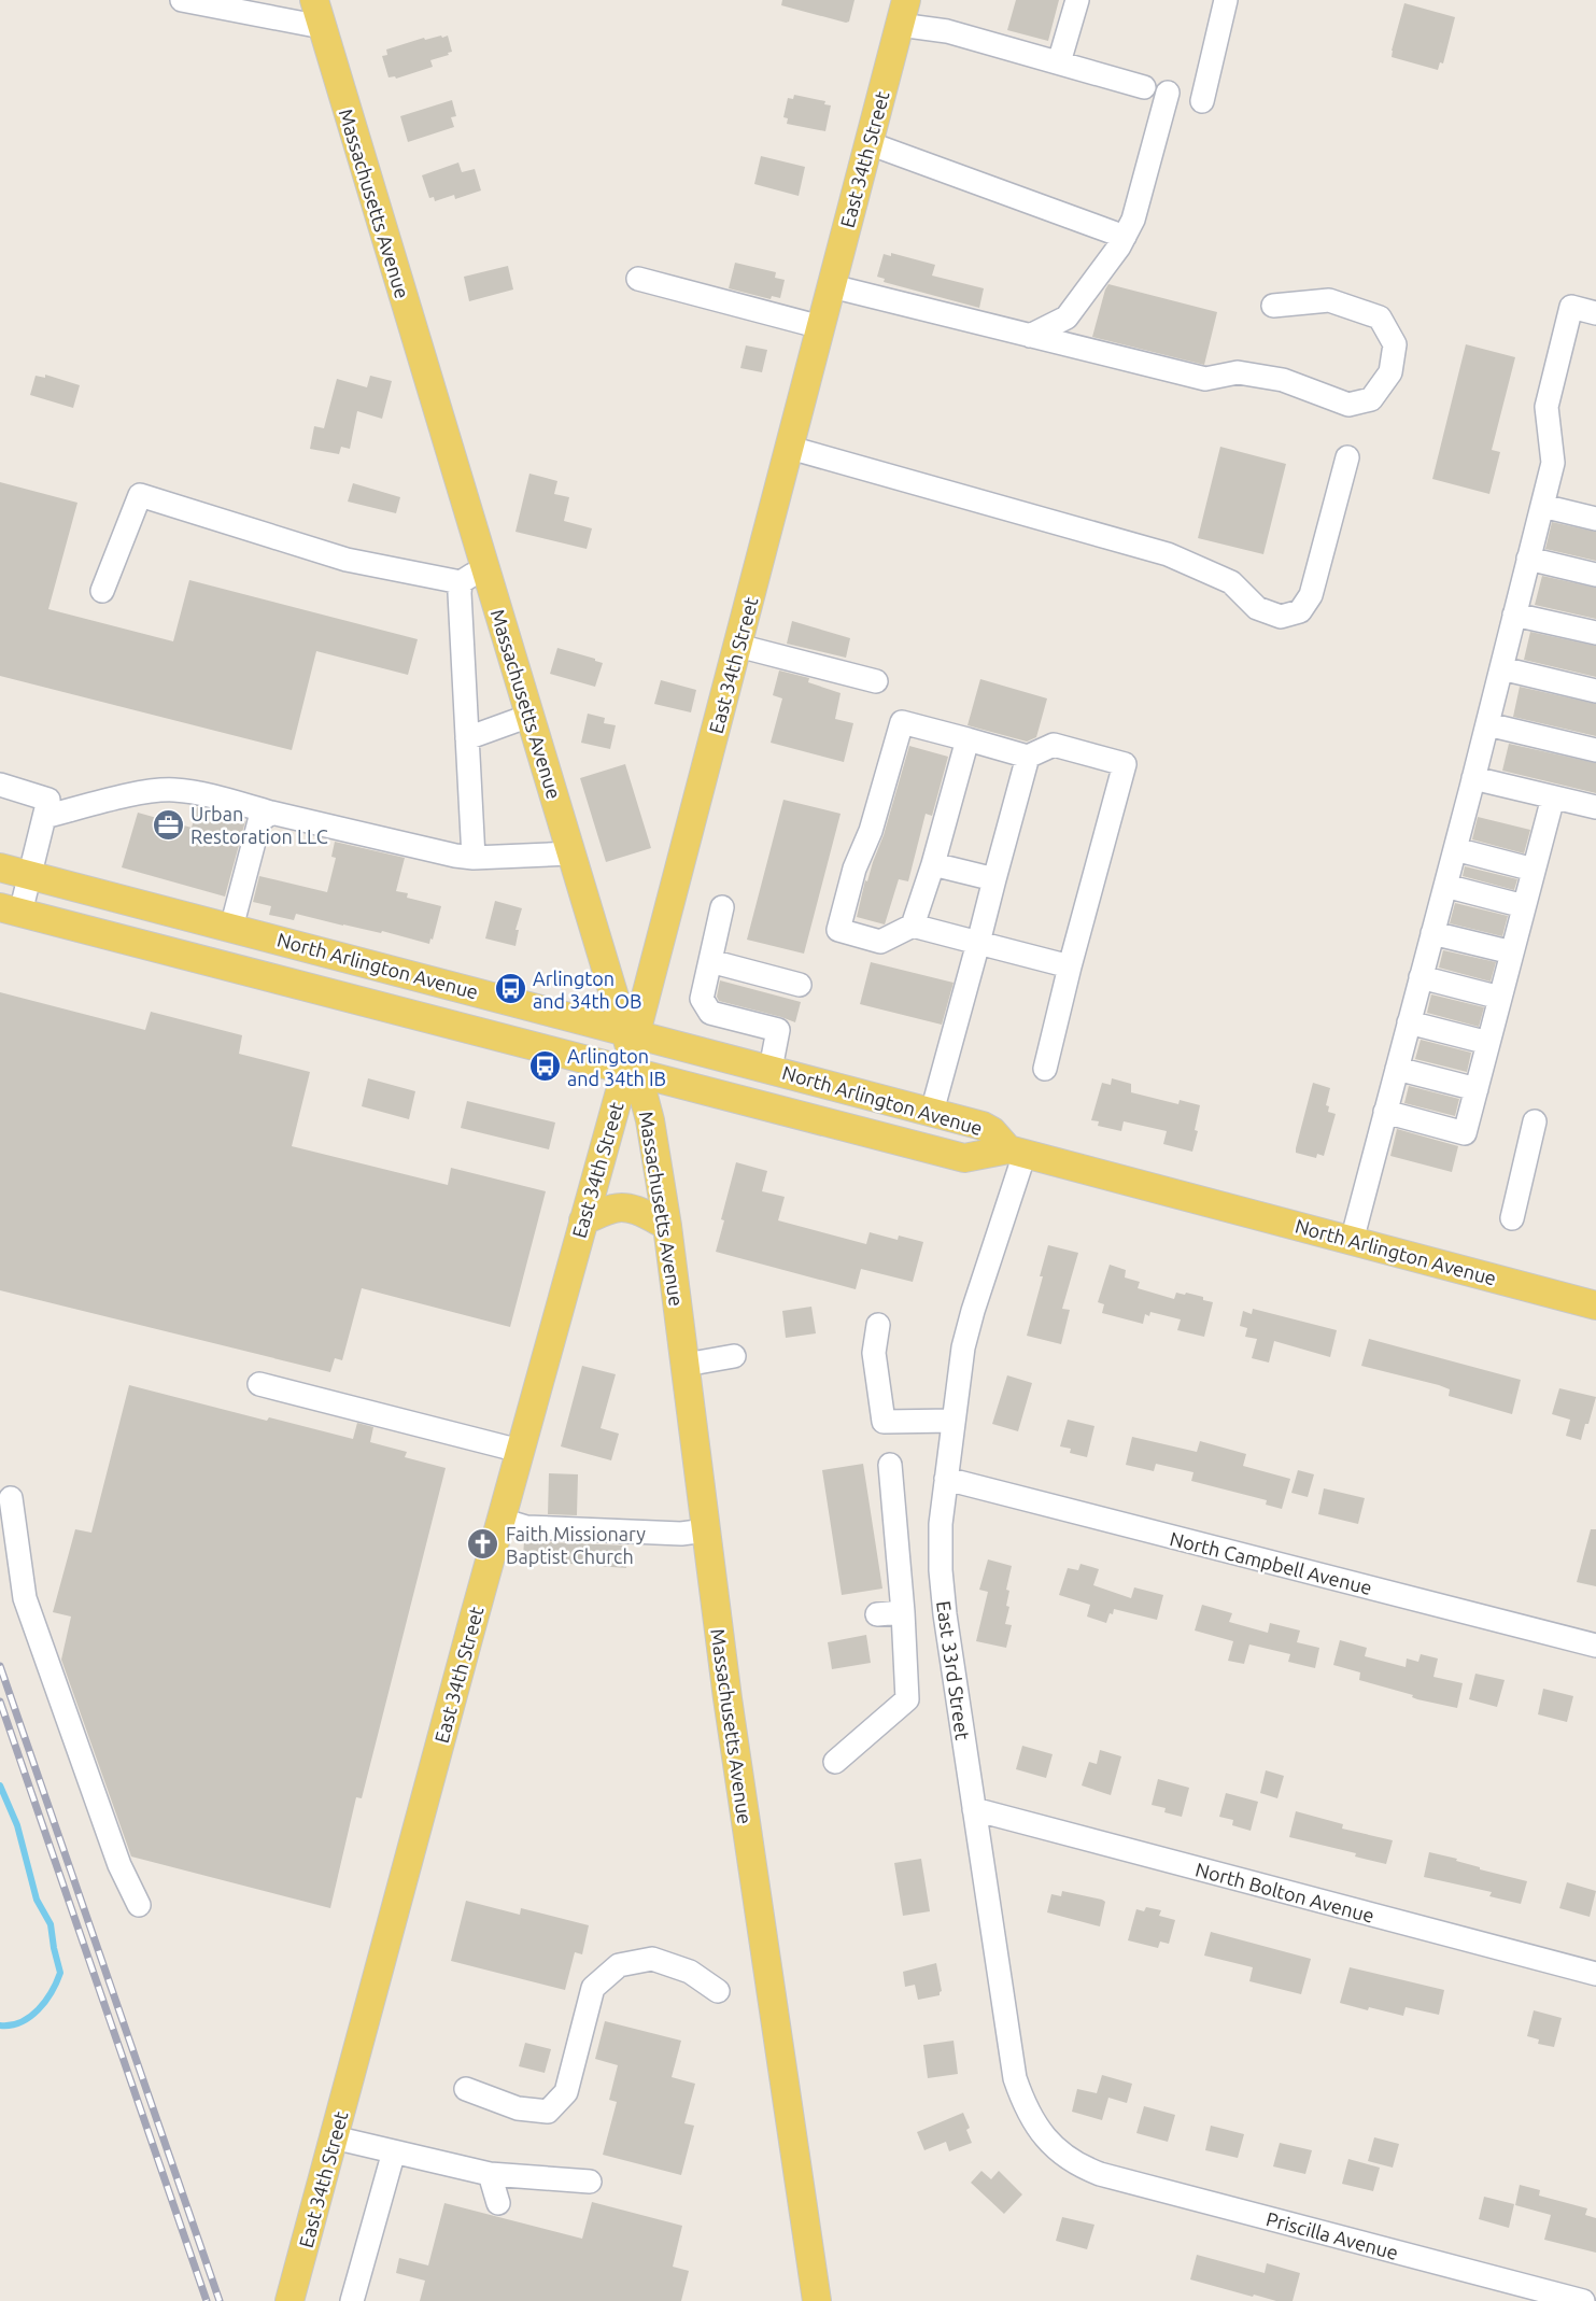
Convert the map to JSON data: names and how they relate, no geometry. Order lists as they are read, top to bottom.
{
  "streets": {
    "main road": ["East 34th Street", "Massachusetts Avenue", "North Arlington Avenue"],
    "street": [
      "North Campbell Avenue",
      "East 33rd Street",
      "North Bolton Avenue",
      "Priscilla Avenue"
    ]
  },
  "crossings": [
    ["East 34th Street", "Massachusetts Avenue"],
    ["East 34th Street", "North Arlington Avenue"],
    ["Massachusetts Avenue", "North Arlington Avenue"],
    ["North Arlington Avenue", "East 33rd Street"],
    ["North Campbell Avenue", "East 33rd Street"],
    ["East 33rd Street", "North Bolton Avenue"],
    ["East 33rd Street", "Priscilla Avenue"]
  ],
  "places": {
    "office": ["Urban Restoration LLC"],
    "bus stop": ["Arlington and 34th OB", "Arlington and 34th IB"],
    "church": ["Faith Missionary Baptist Church"]
  }
}
